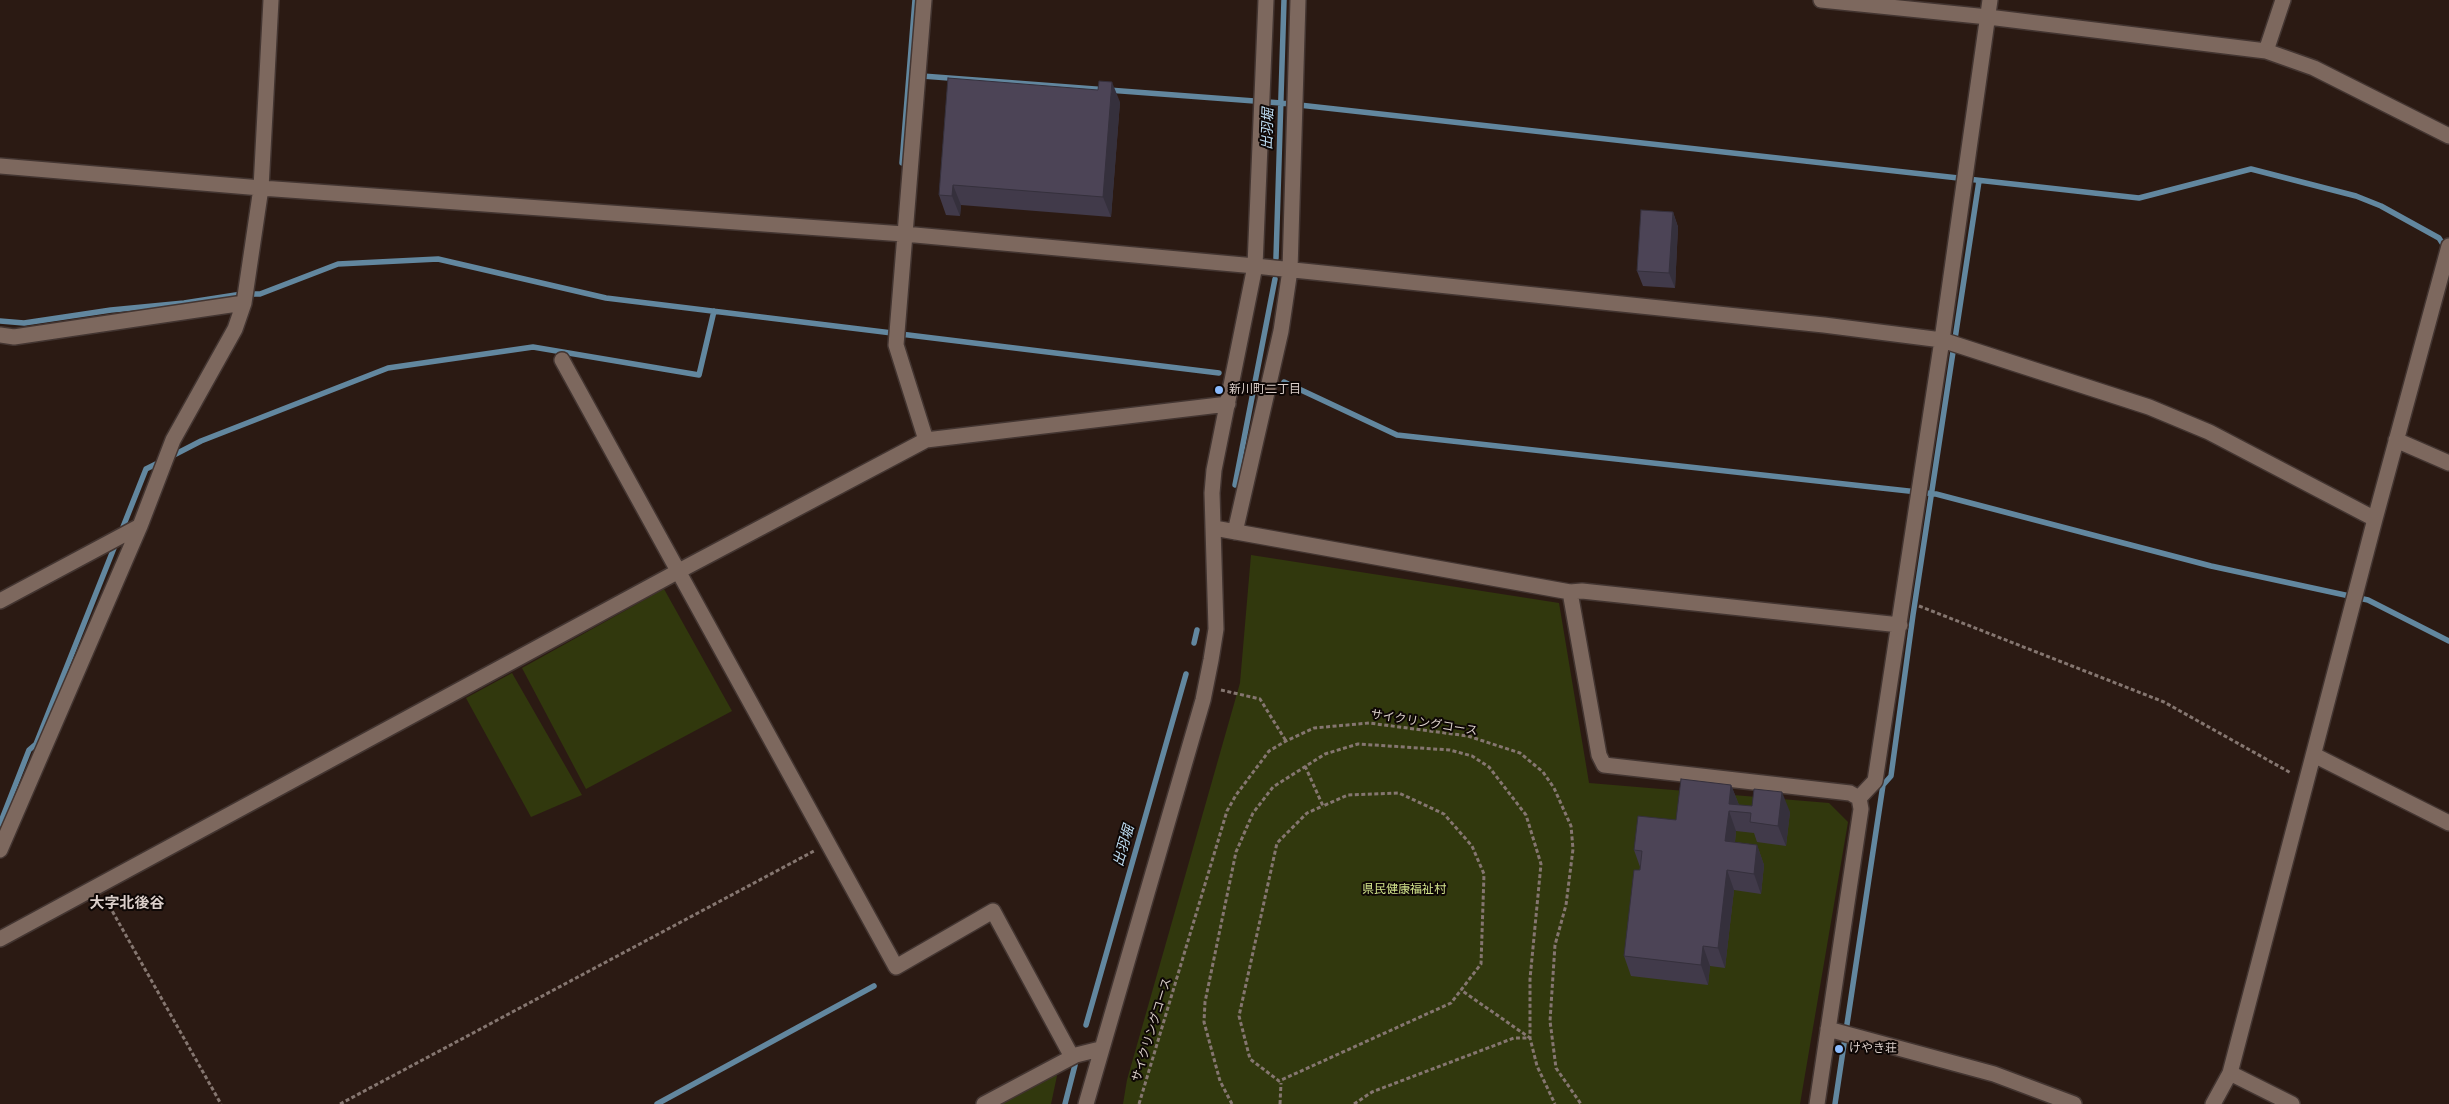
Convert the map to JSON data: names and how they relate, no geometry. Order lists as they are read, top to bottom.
{
  "streets": {
    "path": ["サイクリングコース"]
  },
  "districts": ["大字北後谷"],
  "water": ["出羽堀"],
  "parks": ["県民健康福祉村"],
  "places": ["新川町二丁目", "けやき荘"]
}
